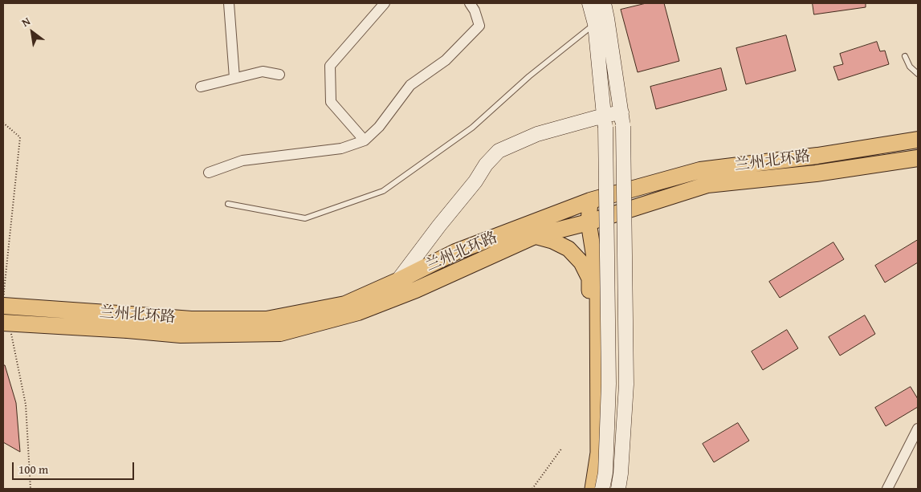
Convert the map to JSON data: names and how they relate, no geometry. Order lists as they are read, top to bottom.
{
  "streets": {
    "highway": ["兰州北环路"]
  },
  "scale_bar": "100 m",
  "north": "top left"
}
